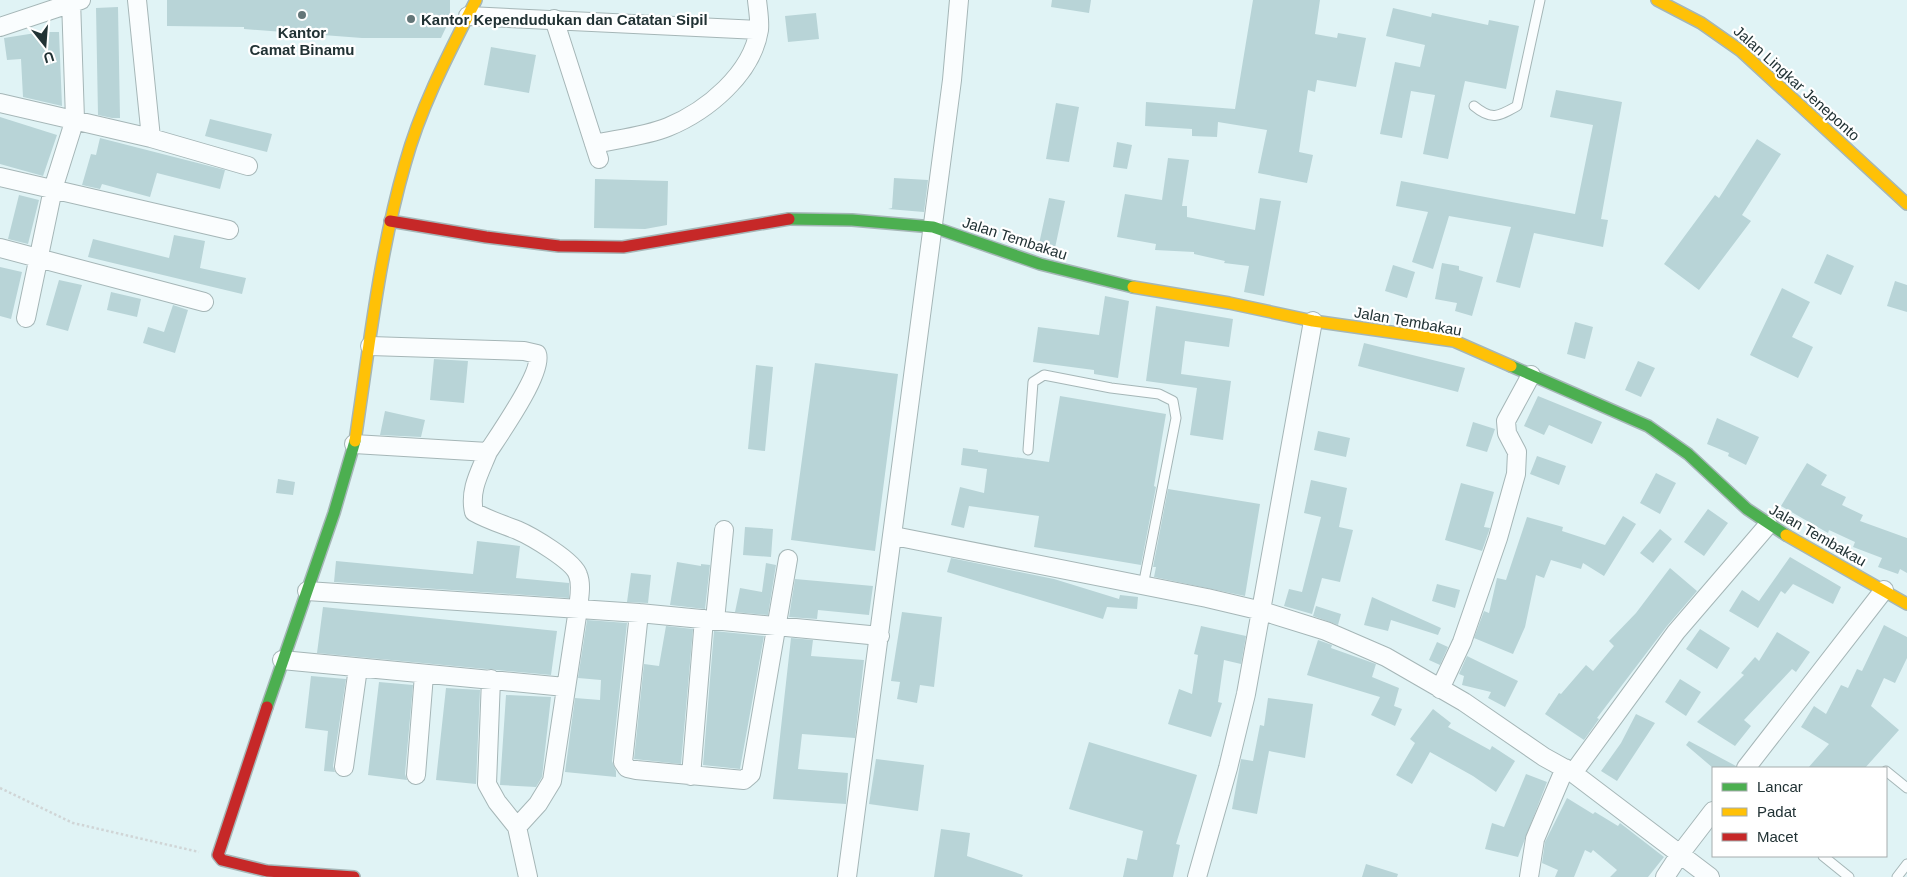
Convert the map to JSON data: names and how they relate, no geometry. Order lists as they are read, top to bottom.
{
  "streets": {
    "street": ["Jalan Lingkar Jeneponto", "Jalan Tembakau"]
  },
  "places": ["Kantor Camat Binamu", "Kantor Kependudukan dan Catatan Sipil"],
  "legend": ["Lancar", "Padat", "Macet"],
  "north": "bottom"
}
